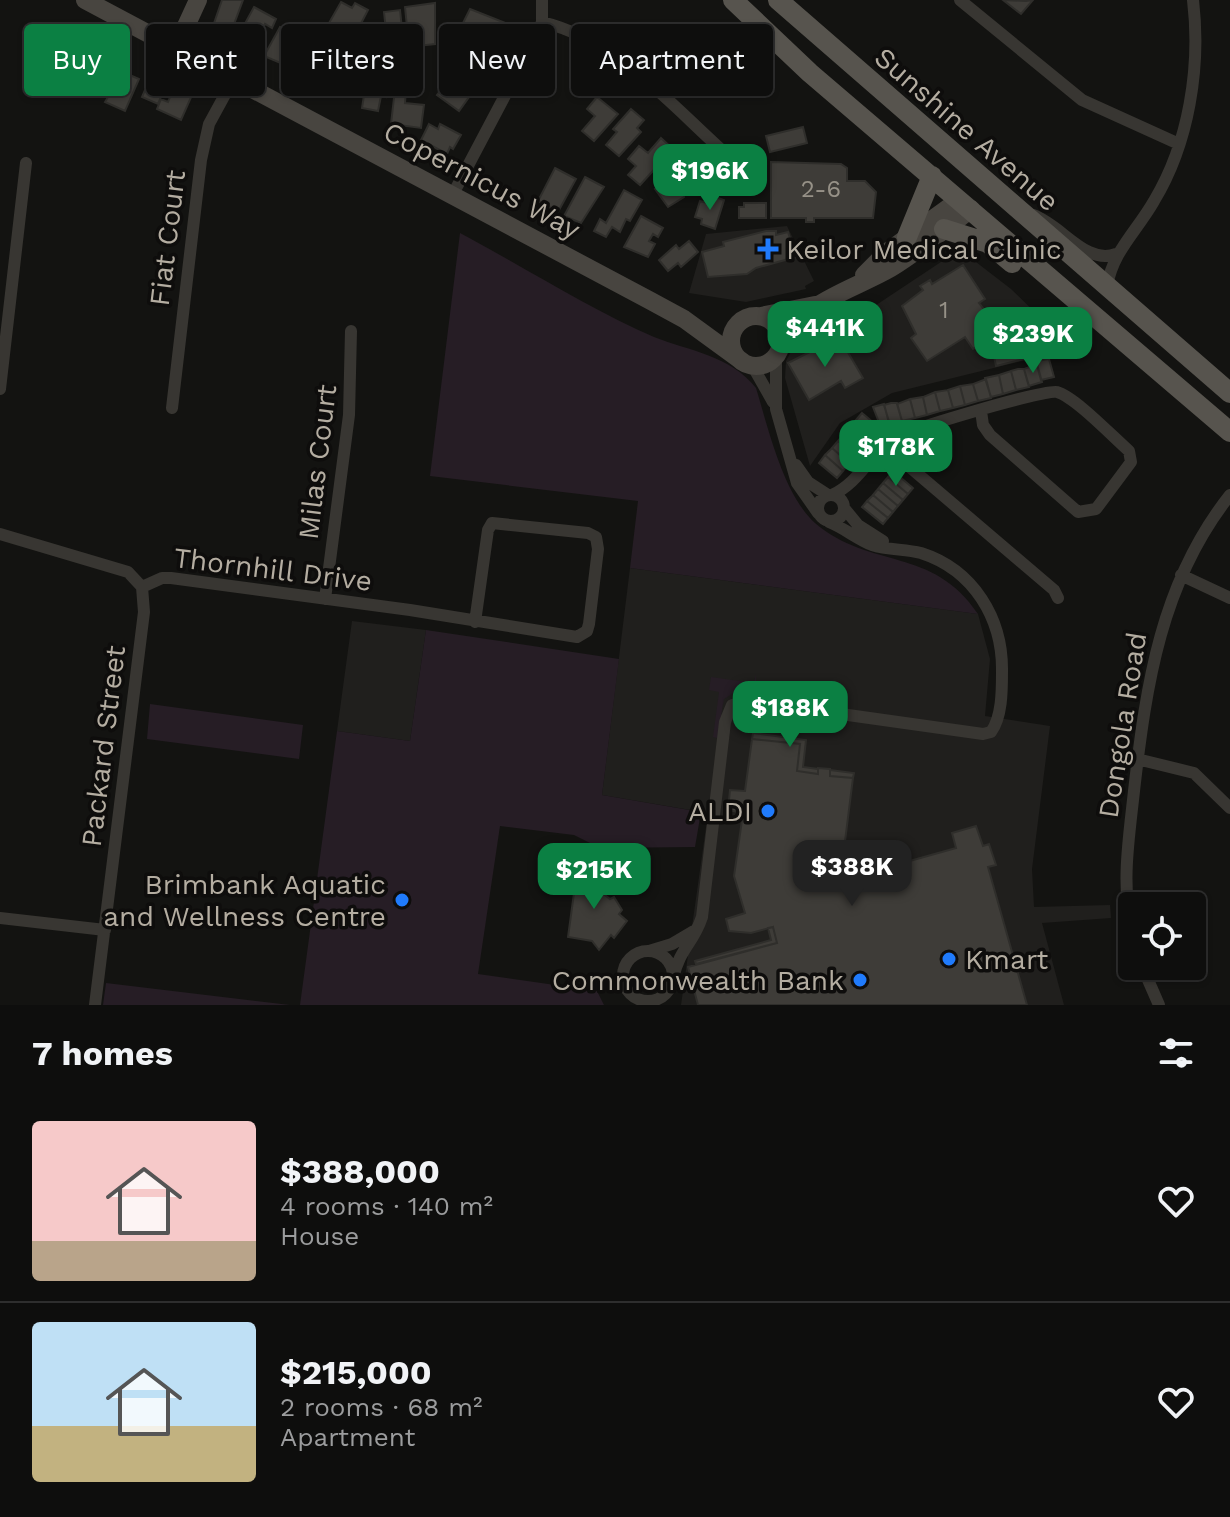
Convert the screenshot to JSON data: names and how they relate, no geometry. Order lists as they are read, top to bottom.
{
  "streets": {
    "main road": ["Sunshine Avenue"],
    "street": [
      "Copernicus Way",
      "Fiat Court",
      "Milas Court",
      "Thornhill Drive",
      "Dongola Road",
      "Packard Street"
    ]
  },
  "crossings": [
    ["Milas Court", "Thornhill Drive"],
    ["Thornhill Drive", "Packard Street"]
  ],
  "places": {
    "health": ["Keilor Medical Clinic"],
    "other": [
      "ALDI",
      "Brimbank Aquatic and Wellness Centre",
      "Kmart",
      "Commonwealth Bank"
    ]
  },
  "house_numbers": ["2-6", "1"],
  "page": {
    "chip": [
      "Buy",
      "Rent",
      "Filters",
      "New",
      "Apartment"
    ],
    "price": [
      "$196K",
      "$441K",
      "$239K",
      "$178K",
      "$188K",
      "$388K",
      "$215K"
    ],
    "heading": "7 homes",
    "list": [
      {
        "name": "$388,000",
        "note": "4 rooms · 140 m² · House"
      },
      {
        "name": "$215,000",
        "note": "2 rooms · 68 m² · Apartment"
      }
    ]
  }
}
